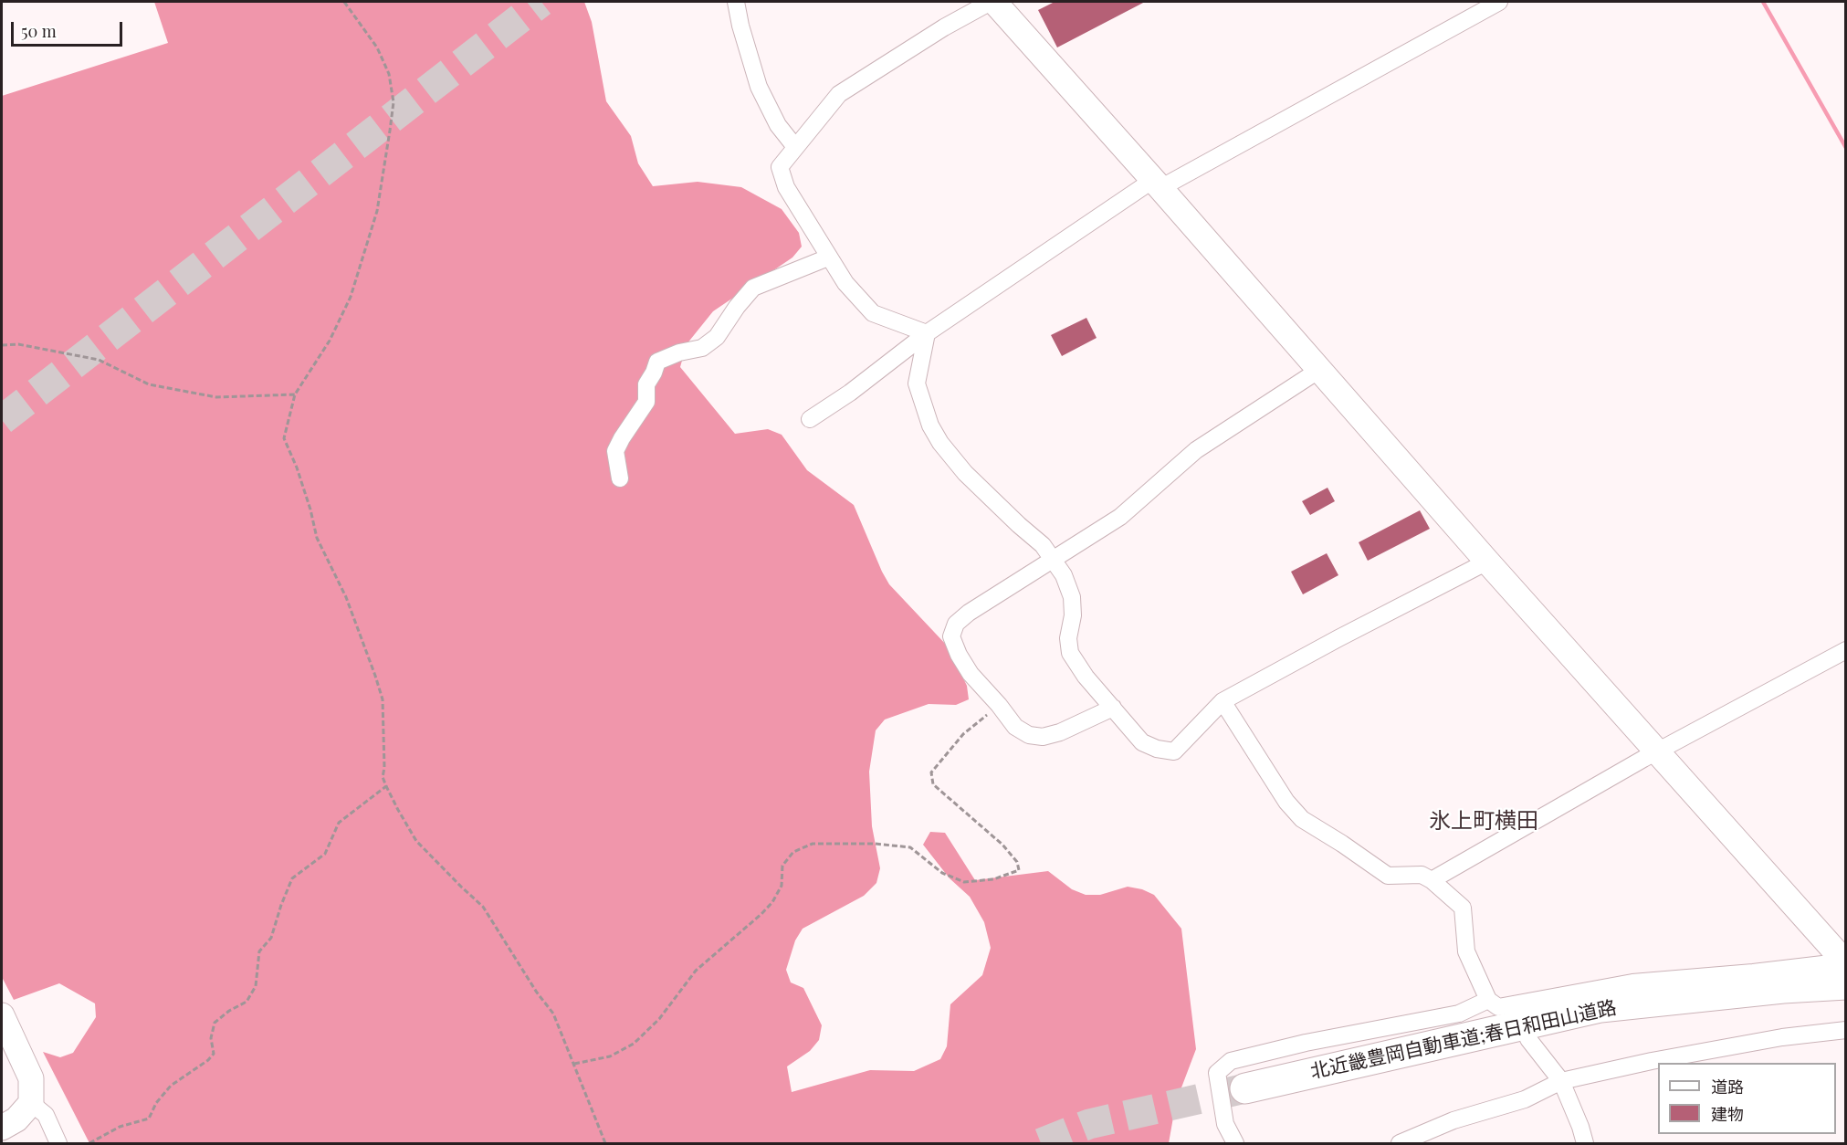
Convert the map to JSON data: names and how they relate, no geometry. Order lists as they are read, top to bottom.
{
  "streets": {
    "highway": ["北近畿豊岡自動車道;春日和田山道路"]
  },
  "districts": ["氷上町横田"],
  "legend": ["道路", "建物"],
  "scale_bar": "50 m"
}
